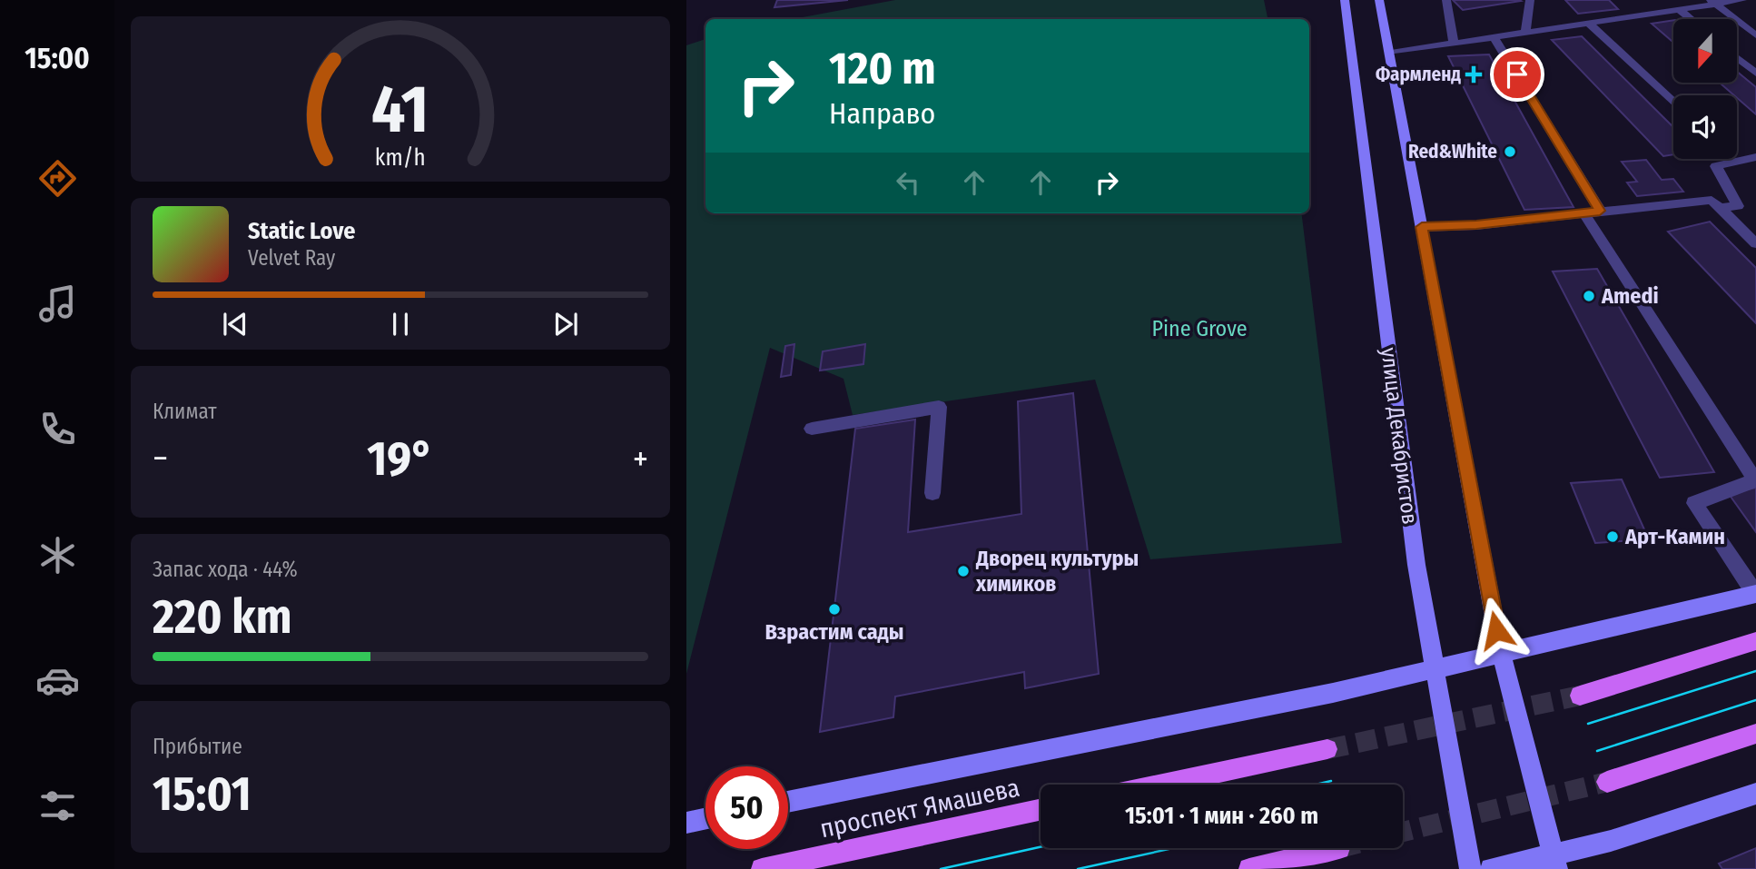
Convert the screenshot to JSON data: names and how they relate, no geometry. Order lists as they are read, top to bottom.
{
  "streets": {
    "main road": ["улица Декабристов", "проспект Ямашева"]
  },
  "parks": ["Pine Grove"],
  "places": {
    "health": ["Фармленд"],
    "other": [
      "Red&White",
      "Amedi",
      "Арт-Камин",
      "Дворец культуры химиков",
      "Взрастим сады"
    ]
  },
  "north": "bottom",
  "page": {
    "tabs": "15:00",
    "turn": ["120 m", "Направо"],
    "song": ["Static Love", "Velvet Ray"],
    "tile": [
      "Климат",
      ["Запас хода · 44%", "220 km"],
      ["Прибытие", "15:01"]
    ],
    "heat": ["−", "19°", "+"],
    "limit": "50",
    "trip": "15:01 · 1 мин · 260 m",
    "gauge": ["41", "km/h"]
  }
}
